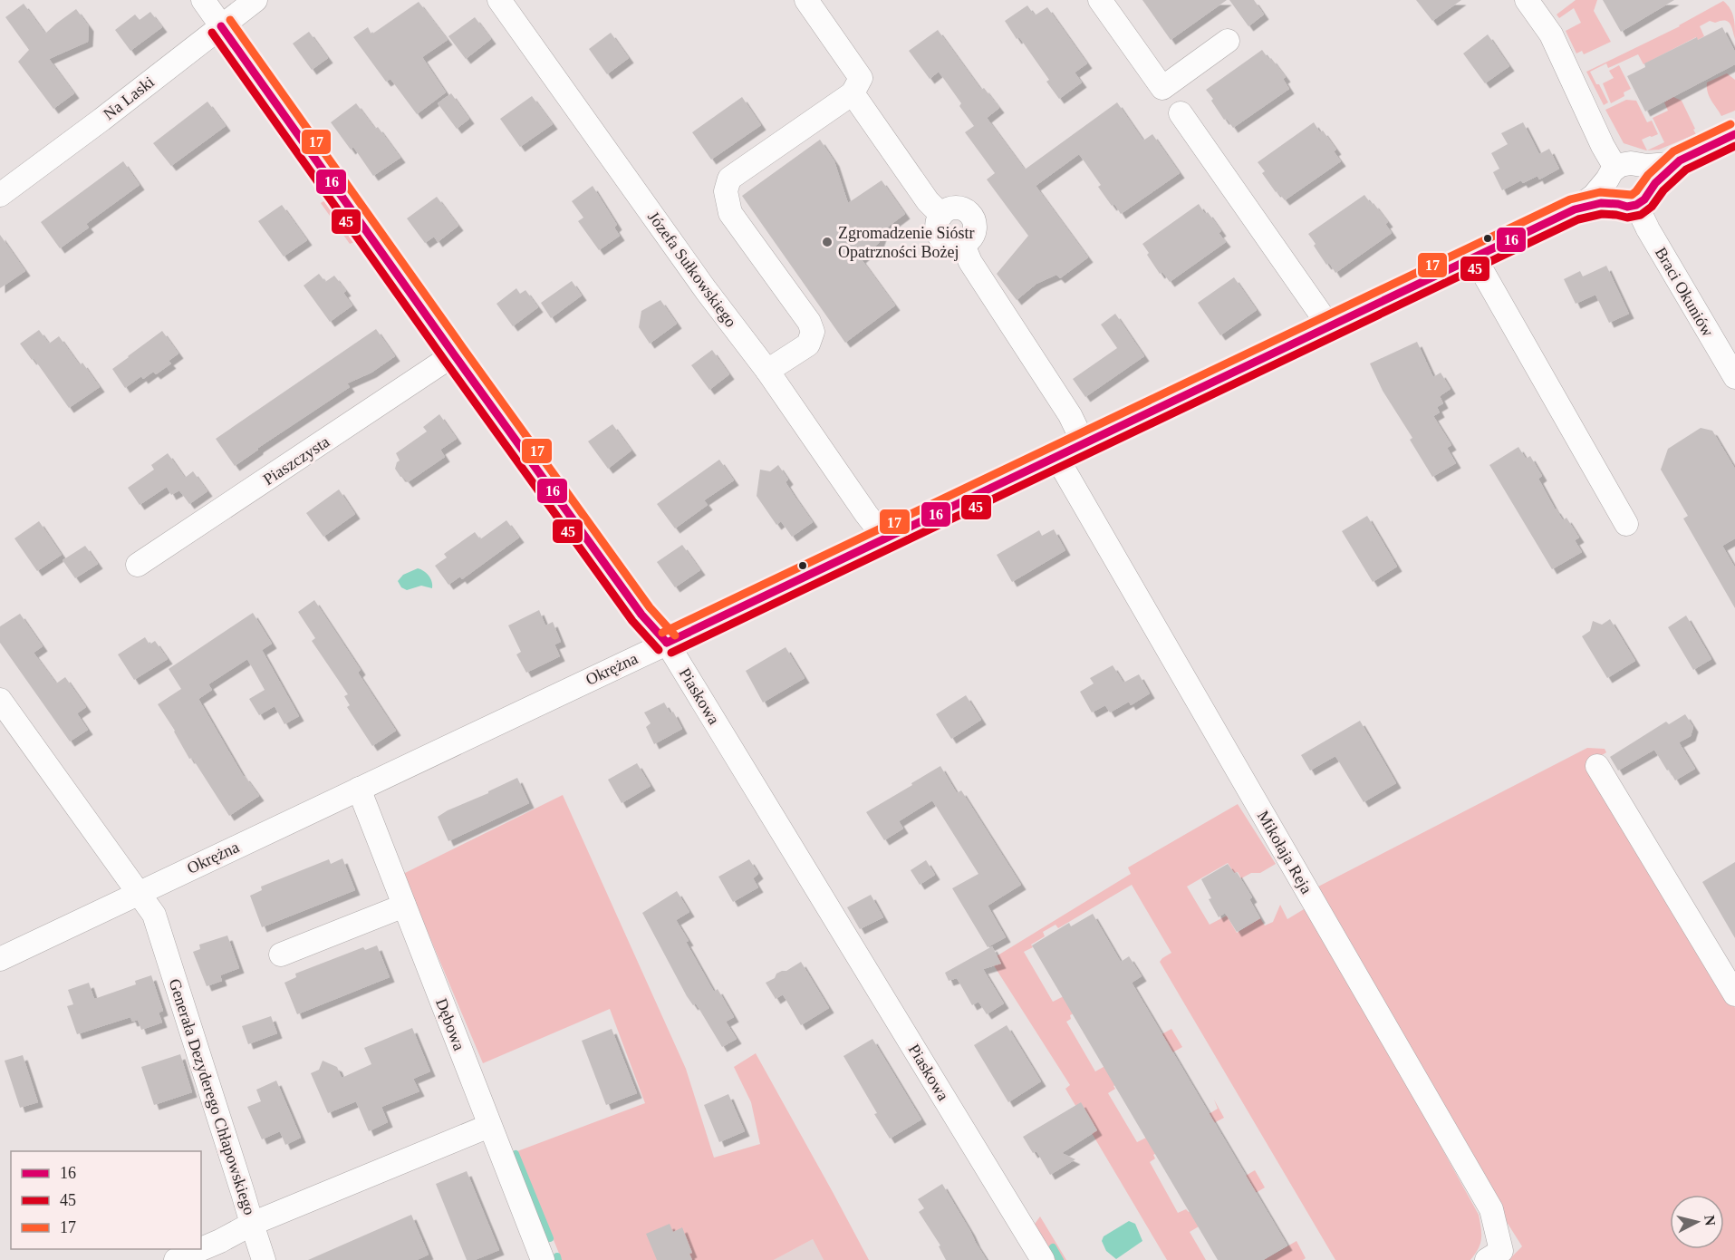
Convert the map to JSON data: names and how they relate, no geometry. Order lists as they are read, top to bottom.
{
  "streets": {
    "street": [
      "Na Laski",
      "Józefa Sułkowskiego",
      "Braci Okuniów",
      "Piaszczysta",
      "Okrężna",
      "Piaskowa",
      "Mikołaja Reja",
      "Dębowa",
      "Generała Dezyderego Chłapowskiego"
    ]
  },
  "crossings": [
    ["Na Laski", "Piaskowa"],
    ["Józefa Sułkowskiego", "Okrężna"],
    ["Braci Okuniów", "Okrężna"],
    ["Piaszczysta", "Piaskowa"],
    ["Okrężna", "Piaskowa"],
    ["Okrężna", "Mikołaja Reja"],
    ["Okrężna", "Dębowa"],
    ["Okrężna", "Generała Dezyderego Chłapowskiego"]
  ],
  "places": ["Zgromadzenie Sióstr Opatrzności Bożej"],
  "lines": ["transit line 17", "transit line 16", "transit line 45"],
  "legend": ["16", "45", "17"],
  "north": "right"
}
